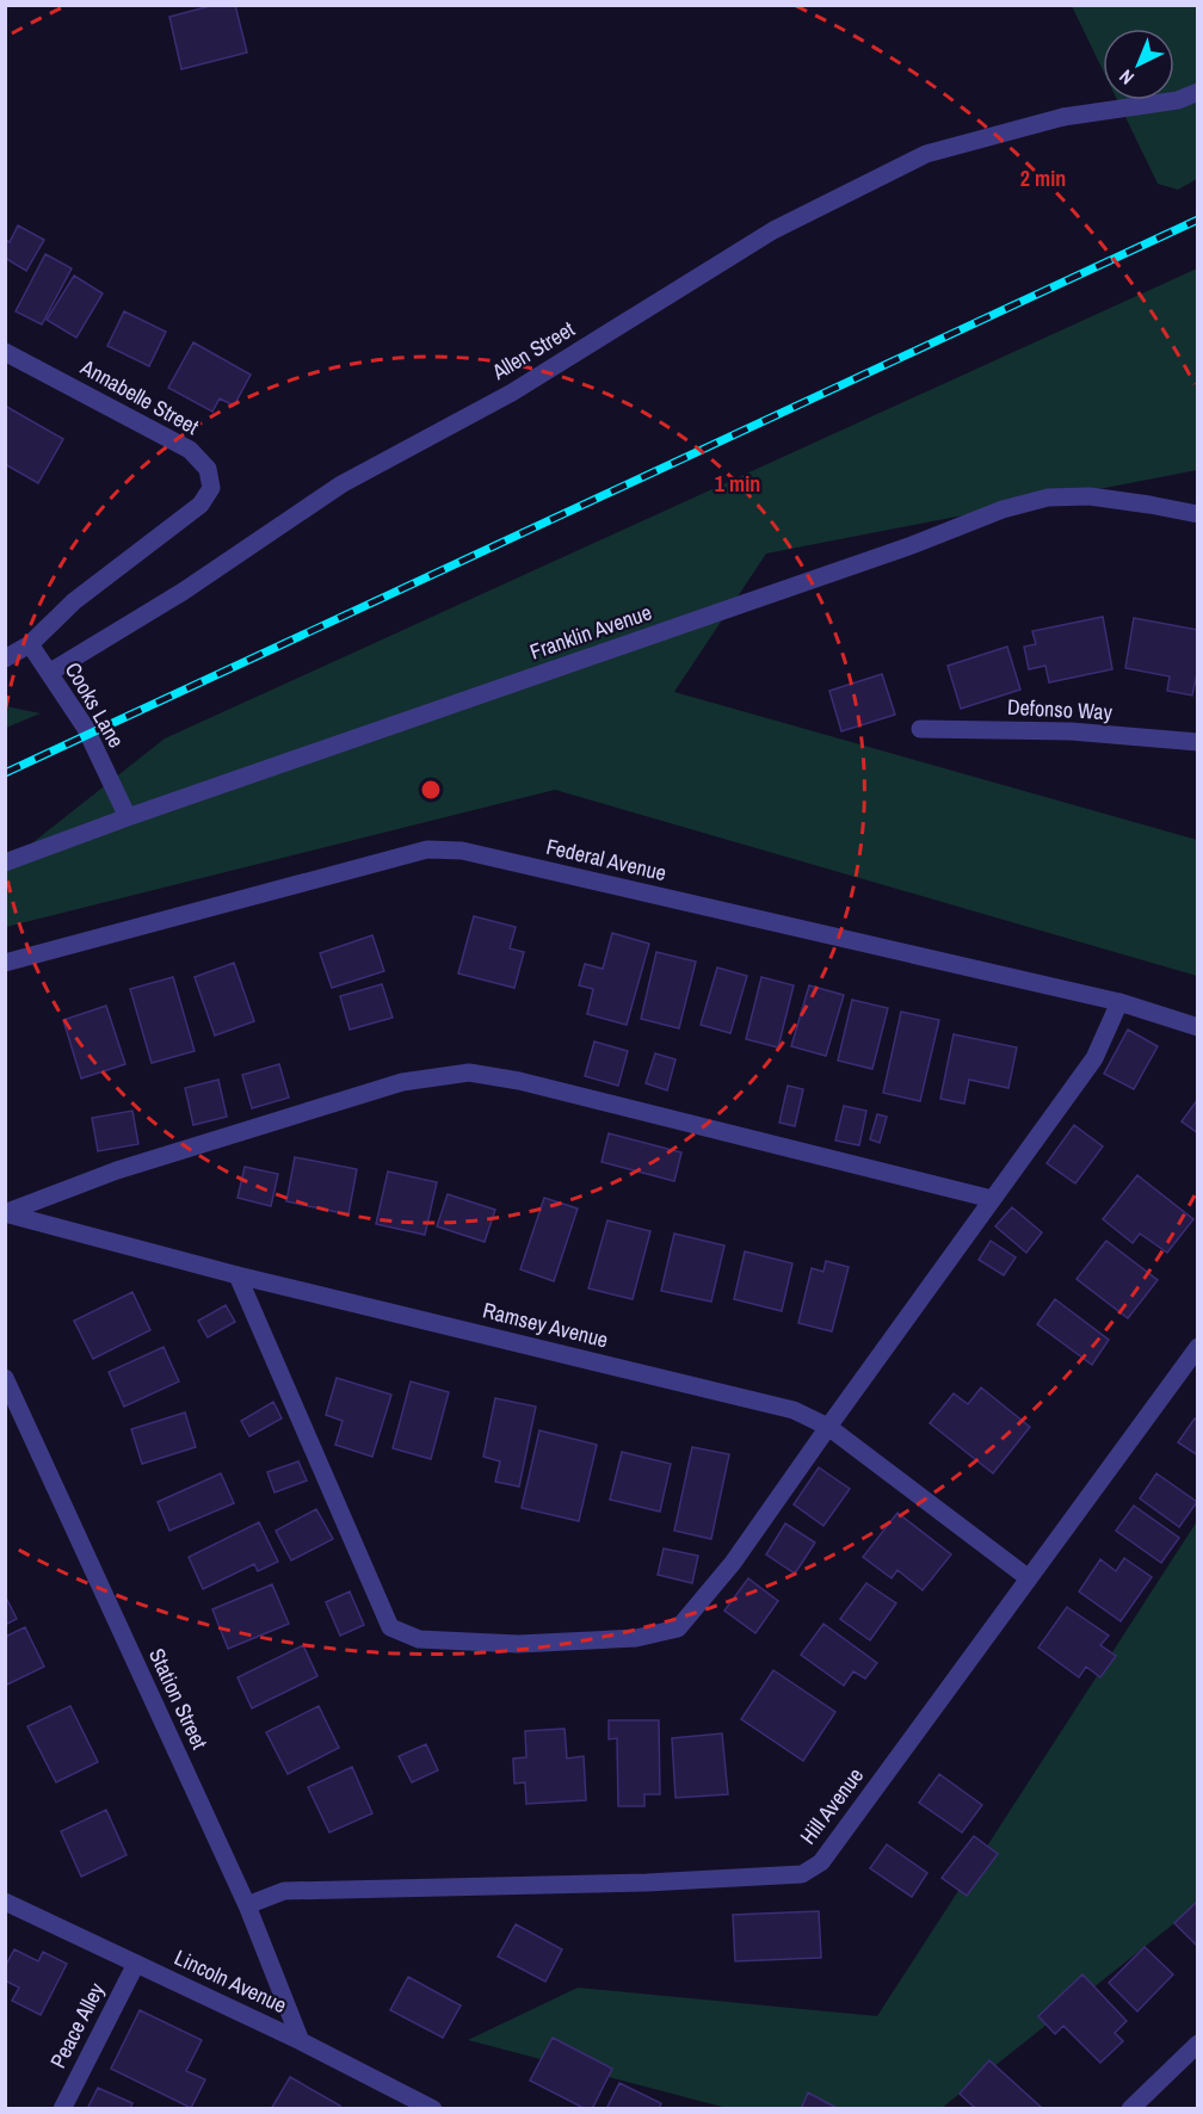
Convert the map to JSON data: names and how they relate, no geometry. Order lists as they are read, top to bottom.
{
  "streets": {
    "street": [
      "Allen Street",
      "Annabelle Street",
      "Franklin Avenue",
      "Cooks Lane",
      "Defonso Way",
      "Federal Avenue",
      "Ramsey Avenue",
      "Station Street",
      "Hill Avenue",
      "Lincoln Avenue",
      "Peace Alley"
    ]
  },
  "crossings": [
    ["Allen Street", "Cooks Lane"],
    ["Annabelle Street", "Cooks Lane"],
    ["Franklin Avenue", "Cooks Lane"],
    ["Ramsey Avenue", "Hill Avenue"],
    ["Station Street", "Hill Avenue"],
    ["Station Street", "Lincoln Avenue"],
    ["Lincoln Avenue", "Peace Alley"]
  ],
  "north": "bottom left",
  "rings": ["2 min", "1 min"]
}
